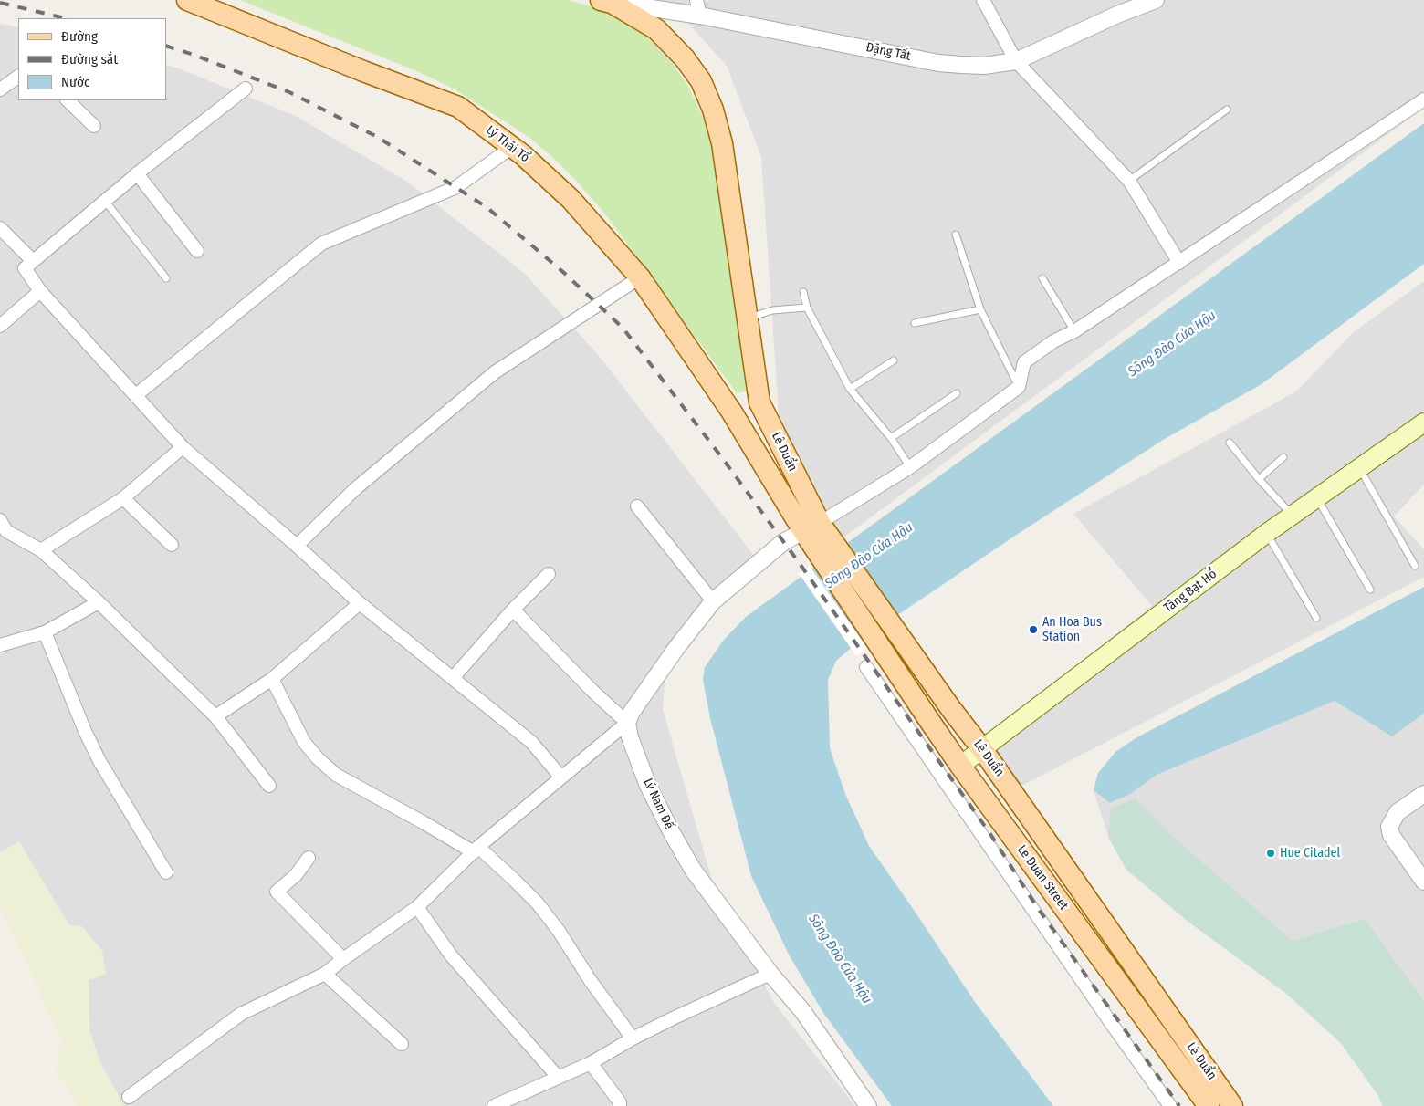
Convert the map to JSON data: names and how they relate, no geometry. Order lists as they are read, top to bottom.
{
  "streets": {
    "main road": [
      "Lý Thái Tổ",
      "Lê Duẩn",
      "Tăng Bạt Hổ",
      "Le Duan Street"
    ],
    "street": ["Đặng Tất", "Lý Nam Đế"]
  },
  "crossings": [
    ["Lý Thái Tổ", "Lê Duẩn"],
    ["Lê Duẩn", "Tăng Bạt Hổ"],
    ["Lê Duẩn", "Le Duan Street"],
    ["Tăng Bạt Hổ", "Le Duan Street"]
  ],
  "water": ["Sông Đào Cửa Hậu"],
  "places": ["An Hoa Bus Station", "Hue Citadel"],
  "legend": ["Đường", "Đường sắt", "Nước"]
}
